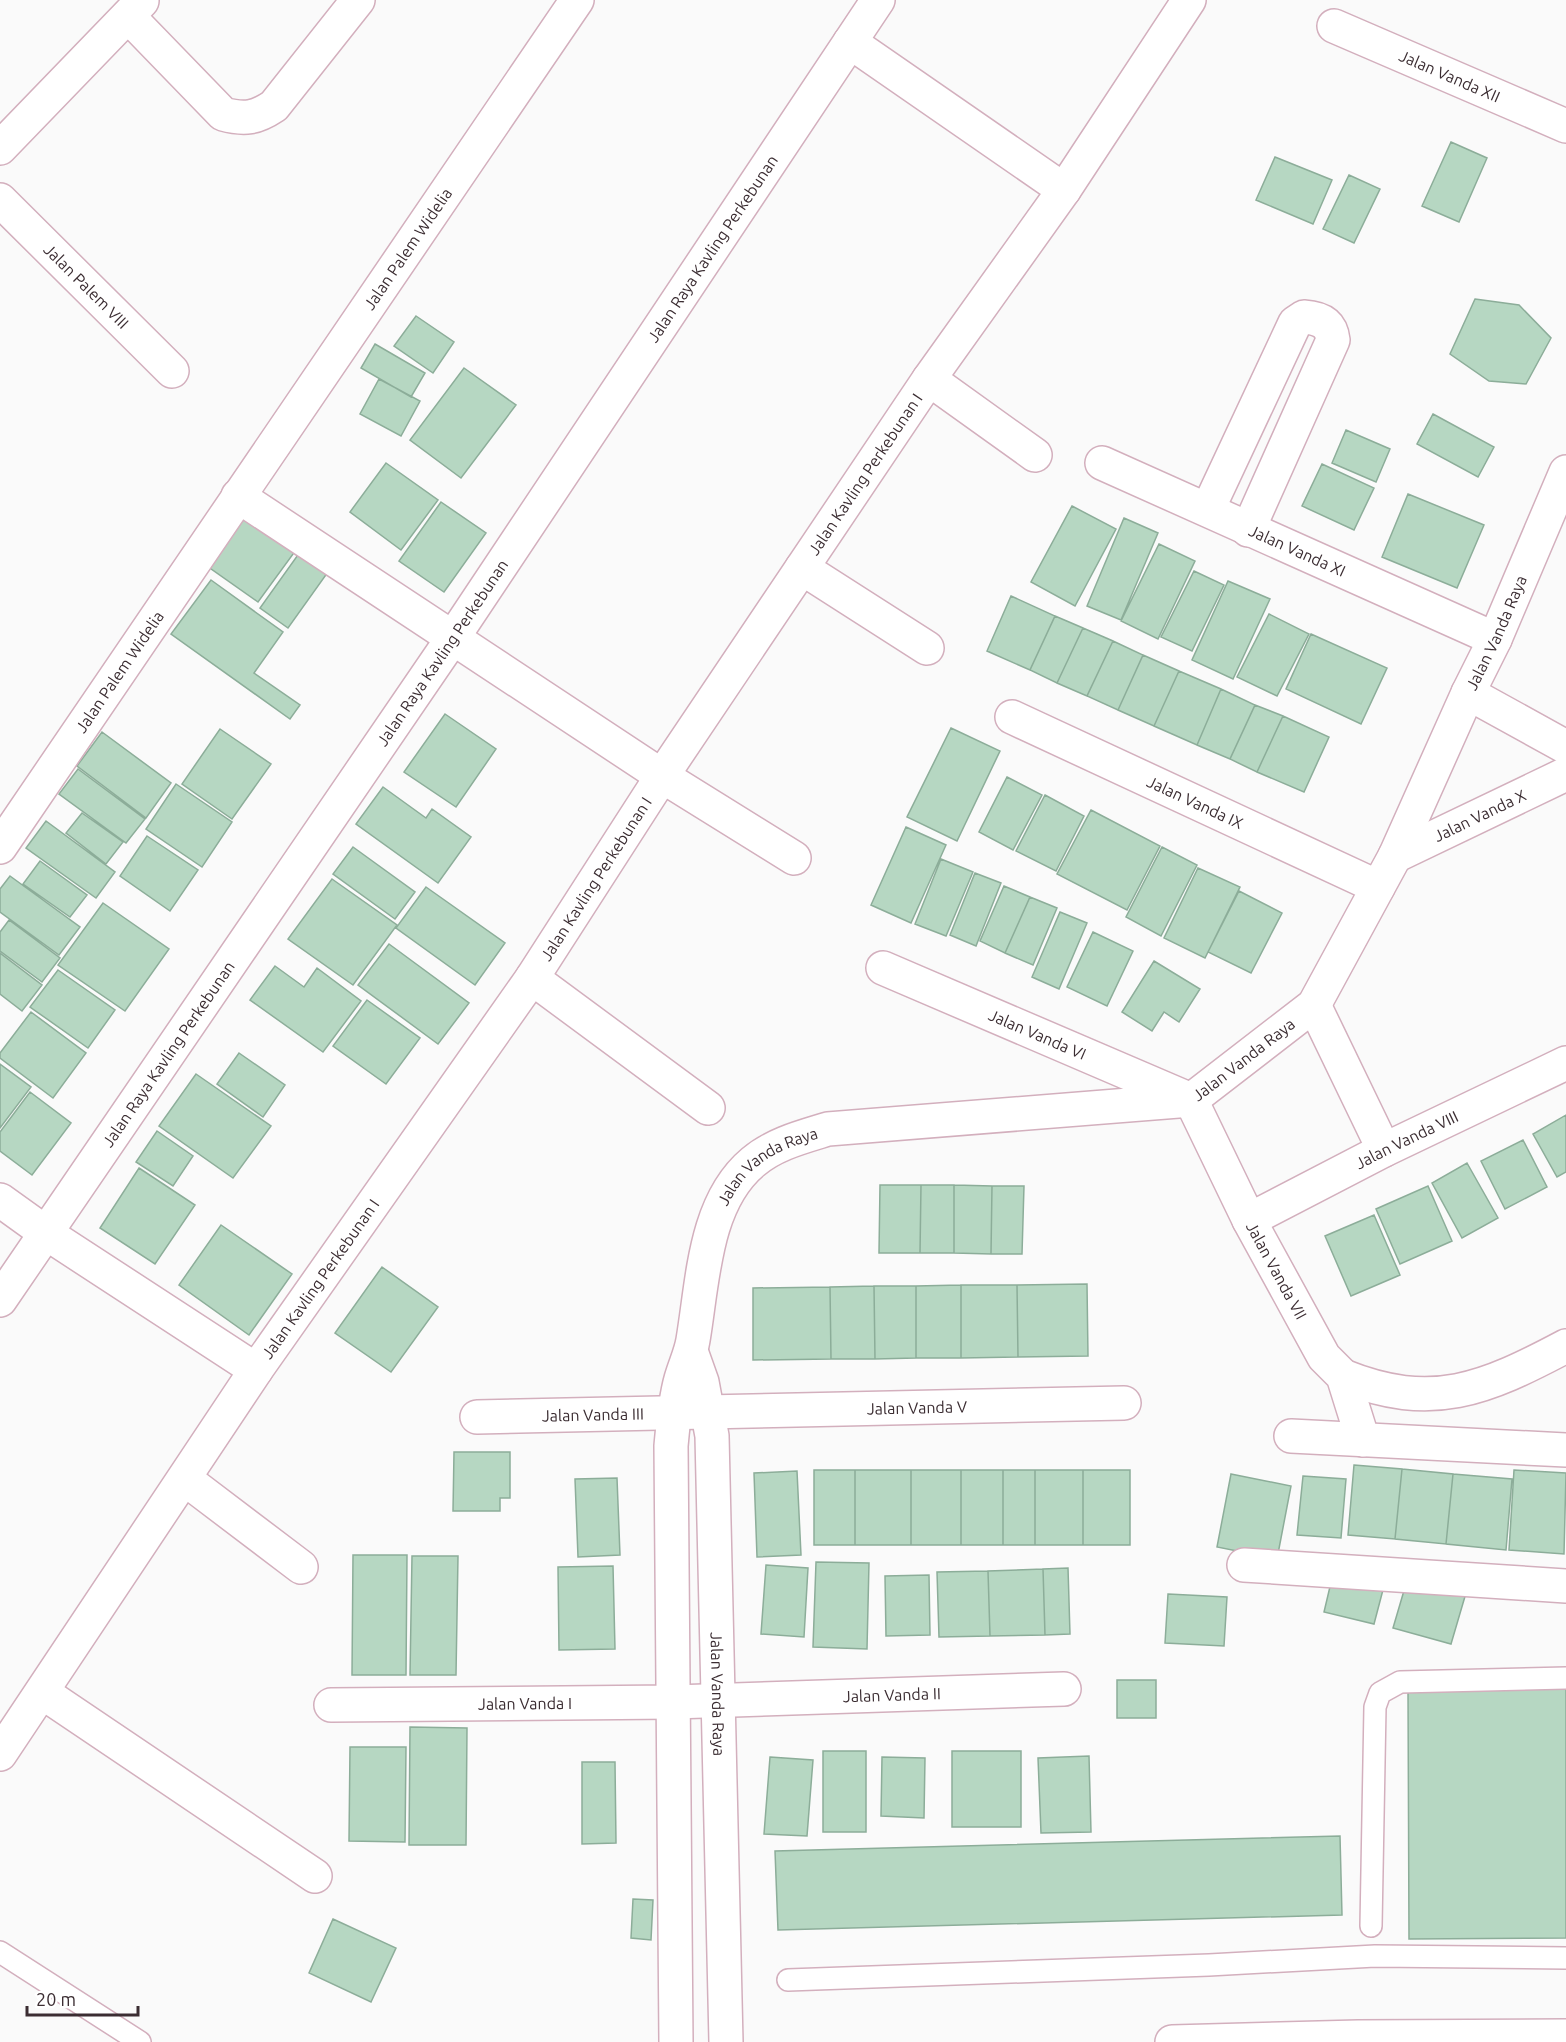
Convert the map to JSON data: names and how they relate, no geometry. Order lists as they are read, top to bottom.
{
  "streets": {
    "street": [
      "Jalan Vanda XII",
      "Jalan Palem Widelia",
      "Jalan Raya Kavling Perkebunan",
      "Jalan Palem VIII",
      "Jalan Kavling Perkebunan I",
      "Jalan Vanda XI",
      "Jalan Vanda Raya",
      "Jalan Vanda IX",
      "Jalan Vanda X",
      "Jalan Vanda VI",
      "Jalan Vanda VIII",
      "Jalan Vanda VII",
      "Jalan Vanda V",
      "Jalan Vanda III",
      "Jalan Vanda II",
      "Jalan Vanda I"
    ]
  },
  "crossings": [
    ["Jalan Vanda XI", "Jalan Vanda Raya"],
    ["Jalan Vanda Raya", "Jalan Vanda IX"],
    ["Jalan Vanda Raya", "Jalan Vanda X"],
    ["Jalan Vanda Raya", "Jalan Vanda VI"],
    ["Jalan Vanda Raya", "Jalan Vanda VII"],
    ["Jalan Vanda Raya", "Jalan Vanda V"],
    ["Jalan Vanda Raya", "Jalan Vanda III"],
    ["Jalan Vanda Raya", "Jalan Vanda II"],
    ["Jalan Vanda Raya", "Jalan Vanda I"],
    ["Jalan Vanda VI", "Jalan Vanda VII"],
    ["Jalan Vanda VIII", "Jalan Vanda VII"],
    ["Jalan Vanda V", "Jalan Vanda III"],
    ["Jalan Vanda II", "Jalan Vanda I"]
  ],
  "scale_bar": "20 m"
}
